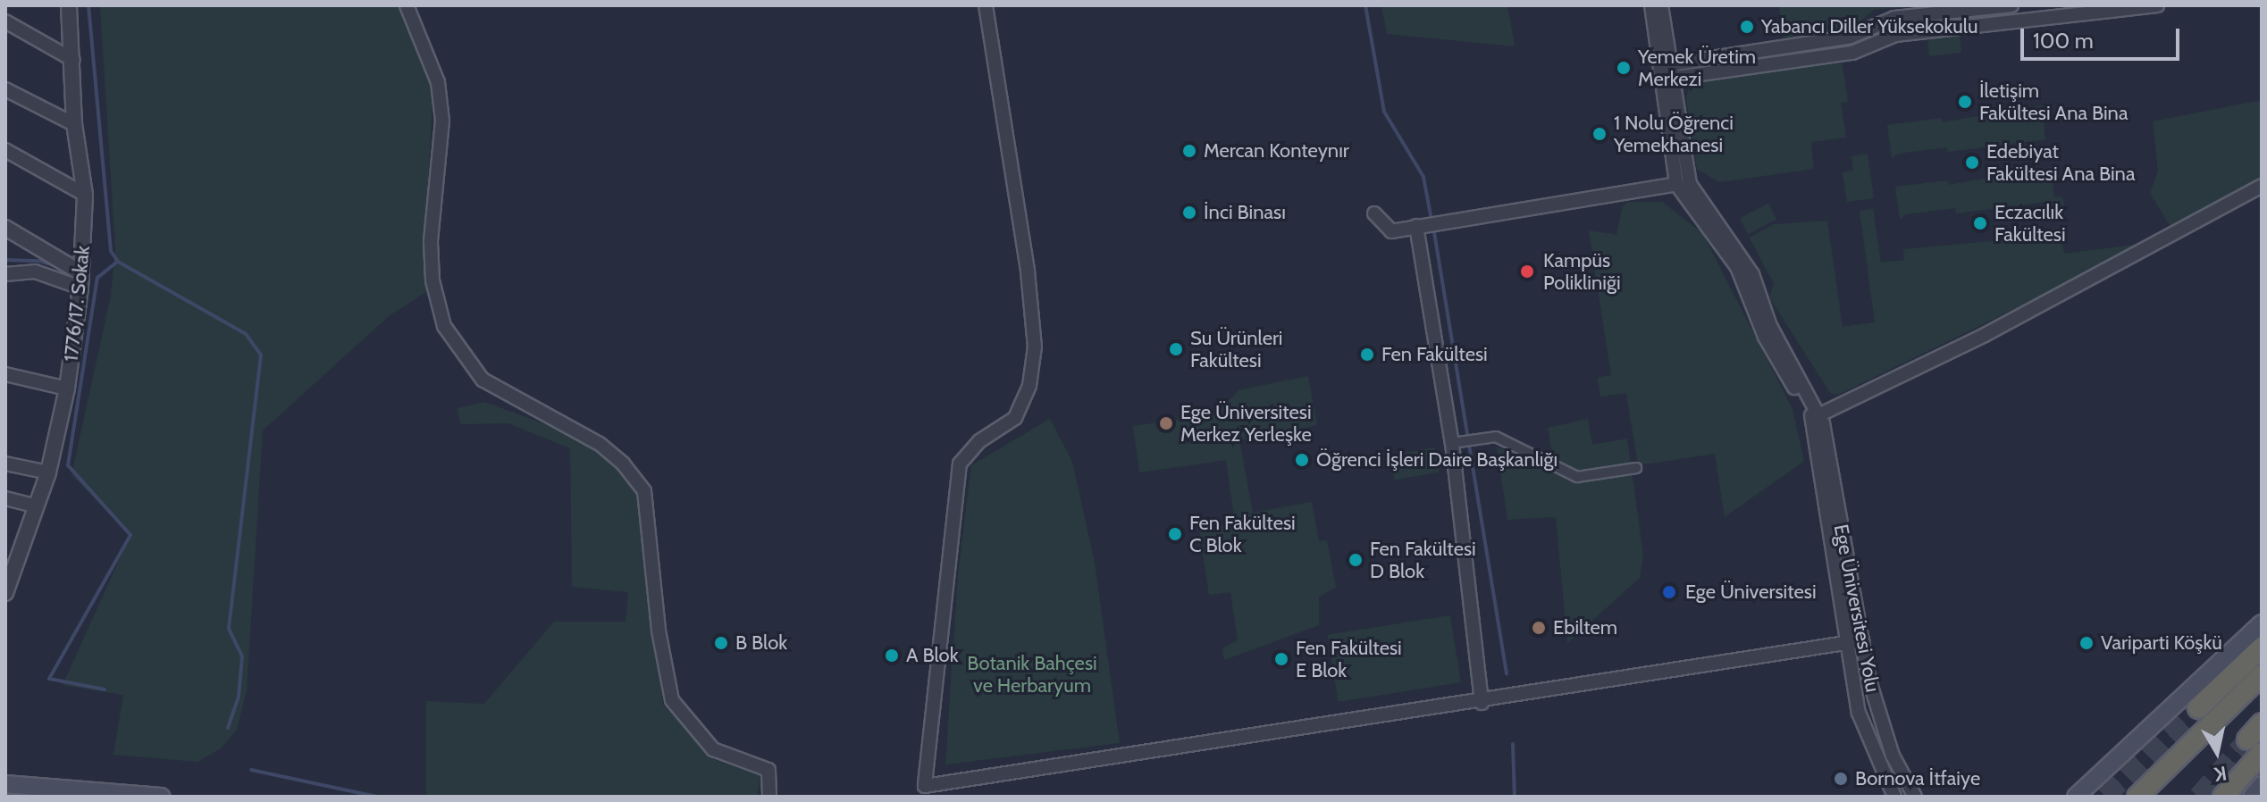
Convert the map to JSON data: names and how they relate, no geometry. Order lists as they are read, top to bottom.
{
  "streets": {
    "street": ["1776/17. Sokak", "Ege Üniversitesi Yolu"]
  },
  "parks": ["Botanik Bahçesi ve Herbaryum"],
  "places": [
    "Yabancı Diller Yüksekokulu",
    "Yemek Üretim Merkezi",
    "İletişim Fakültesi Ana Bina",
    "1 Nolu Öğrenci Yemekhanesi",
    "Mercan Konteynır",
    "Edebiyat Fakültesi Ana Bina",
    "İnci Binası",
    "Eczacılık Fakültesi",
    "Kampüs Polikliniği",
    "Su Ürünleri Fakültesi",
    "Fen Fakültesi",
    "Ege Üniversitesi Merkez Yerleşke",
    "Öğrenci İşleri Daire Başkanlığı",
    "Fen Fakültesi C Blok",
    "Fen Fakültesi D Blok",
    "Ege Üniversitesi",
    "Ebiltem",
    "B Blok",
    "Variparti Köşkü",
    "A Blok",
    "Fen Fakültesi E Blok",
    "Bornova İtfaiye"
  ],
  "scale_bar": "100 m",
  "north": "bottom"
}
